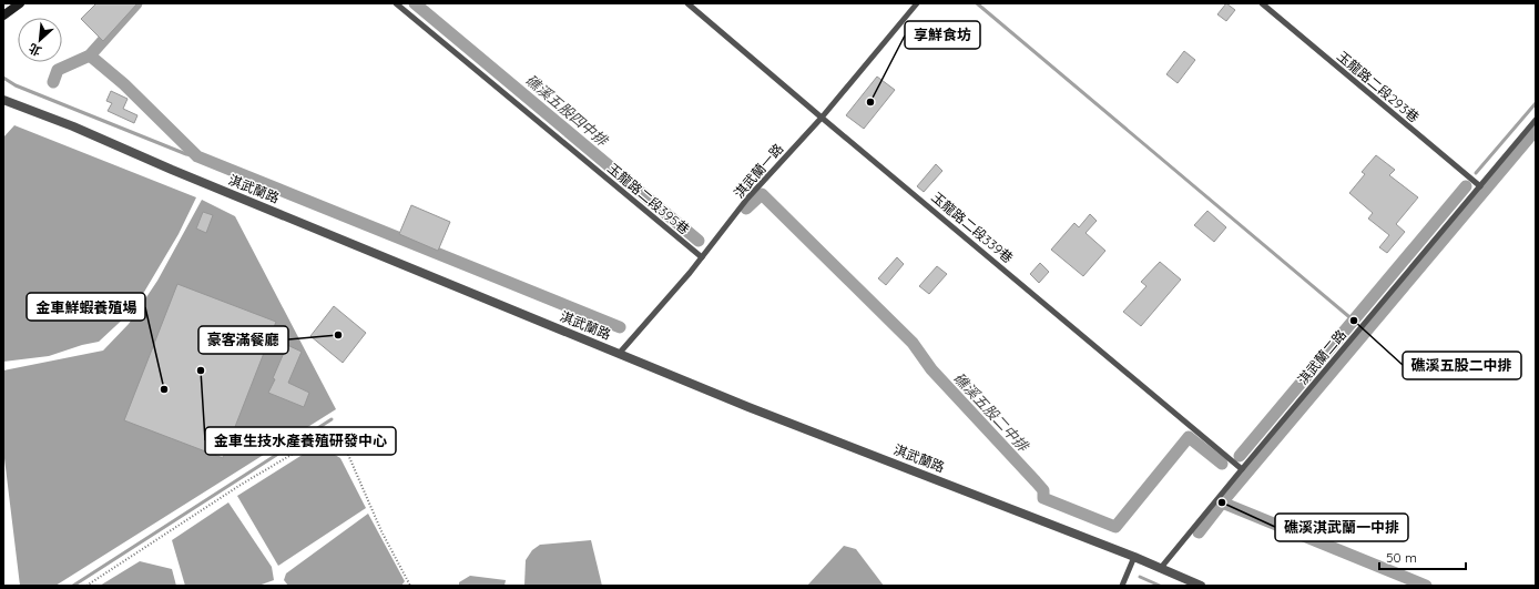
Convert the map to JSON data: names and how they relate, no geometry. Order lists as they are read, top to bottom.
{
  "streets": {
    "street": ["淇武蘭路"],
    "lane": [
      "玉龍路二段293巷",
      "淇武蘭一路",
      "玉龍路二段395巷",
      "玉龍路二段339巷",
      "淇武蘭二路"
    ]
  },
  "crossings": [
    ["玉龍路二段293巷", "淇武蘭二路"],
    ["淇武蘭一路", "淇武蘭路"],
    ["淇武蘭一路", "玉龍路二段395巷"],
    ["淇武蘭一路", "玉龍路二段339巷"],
    ["淇武蘭路", "淇武蘭二路"],
    ["玉龍路二段339巷", "淇武蘭二路"]
  ],
  "water": ["礁溪五股四中排", "礁溪五股二中排"],
  "places": [
    "享鮮食坊",
    "礁溪五股二中排",
    "豪客滿餐廳",
    "金車生技水產養殖研發中心",
    "金車鮮蝦養殖場",
    "礁溪淇武蘭一中排"
  ],
  "scale_bar": "50 m",
  "north": "bottom left"
}
